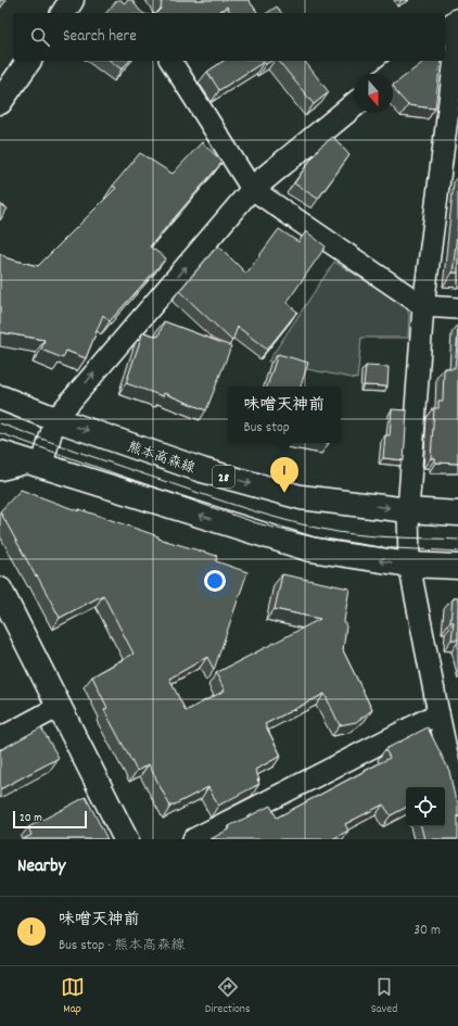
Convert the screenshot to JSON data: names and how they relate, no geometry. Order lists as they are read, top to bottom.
{
  "streets": {
    "main road": ["熊本高森線", "28"]
  },
  "scale_bar": "20 m",
  "north": "bottom",
  "page": {
    "search": "Search here",
    "popup": ["味噌天神前", "Bus stop"],
    "pins": "1",
    "scale": "20 m",
    "heading": "Nearby",
    "list": [
      {
        "mark": "1",
        "name": "味噌天神前",
        "note": "Bus stop · 熊本高森線",
        "value": "30 m"
      }
    ],
    "nav": ["Map", "Directions", "Saved"]
  }
}
